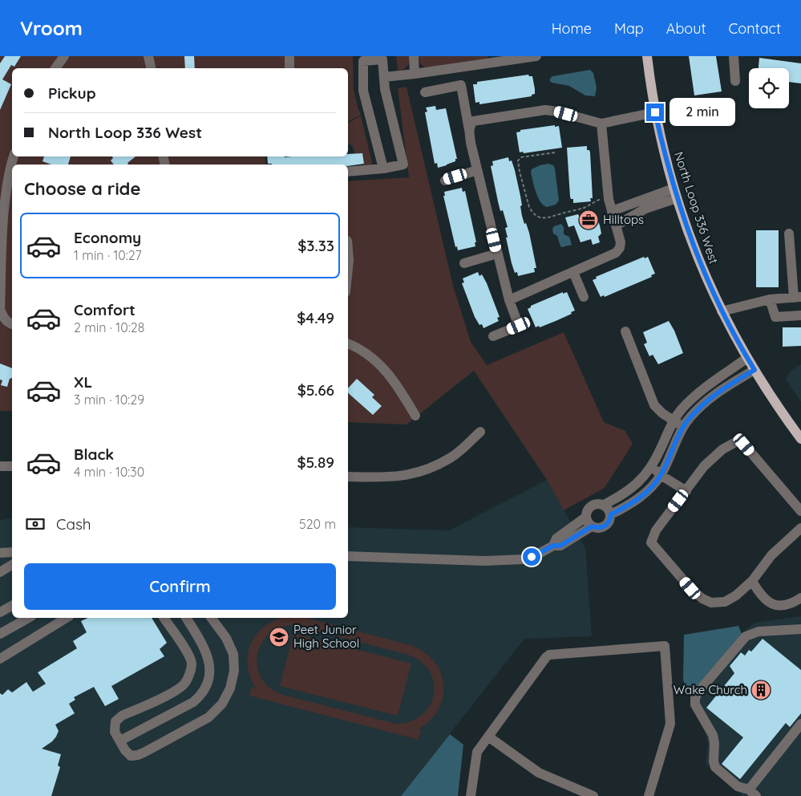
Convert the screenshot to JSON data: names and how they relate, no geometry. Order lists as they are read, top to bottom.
{
  "streets": {
    "main road": ["North Loop 336 West"]
  },
  "places": {
    "office": ["Hilltops"],
    "school or university": ["Peet Junior High School"],
    "building": ["Wake Church"]
  },
  "page": {
    "header": "Vroom",
    "nav": [
      "Home",
      "Map",
      "About",
      "Contact"
    ],
    "banner": ["Pickup", "North Loop 336 West"],
    "bubble": "2 min",
    "heading": "Choose a ride",
    "list": [
      {
        "name": "Economy",
        "note": "1 min · 10:27",
        "value": "$3.33"
      },
      {
        "name": "Comfort",
        "note": "2 min · 10:28",
        "value": "$4.49"
      },
      {
        "name": "XL",
        "note": "3 min · 10:29",
        "value": "$5.66"
      },
      {
        "name": "Black",
        "note": "4 min · 10:30",
        "value": "$5.89"
      }
    ],
    "pay": ["Cash", "520 m"],
    "buttons": "Confirm"
  }
}
